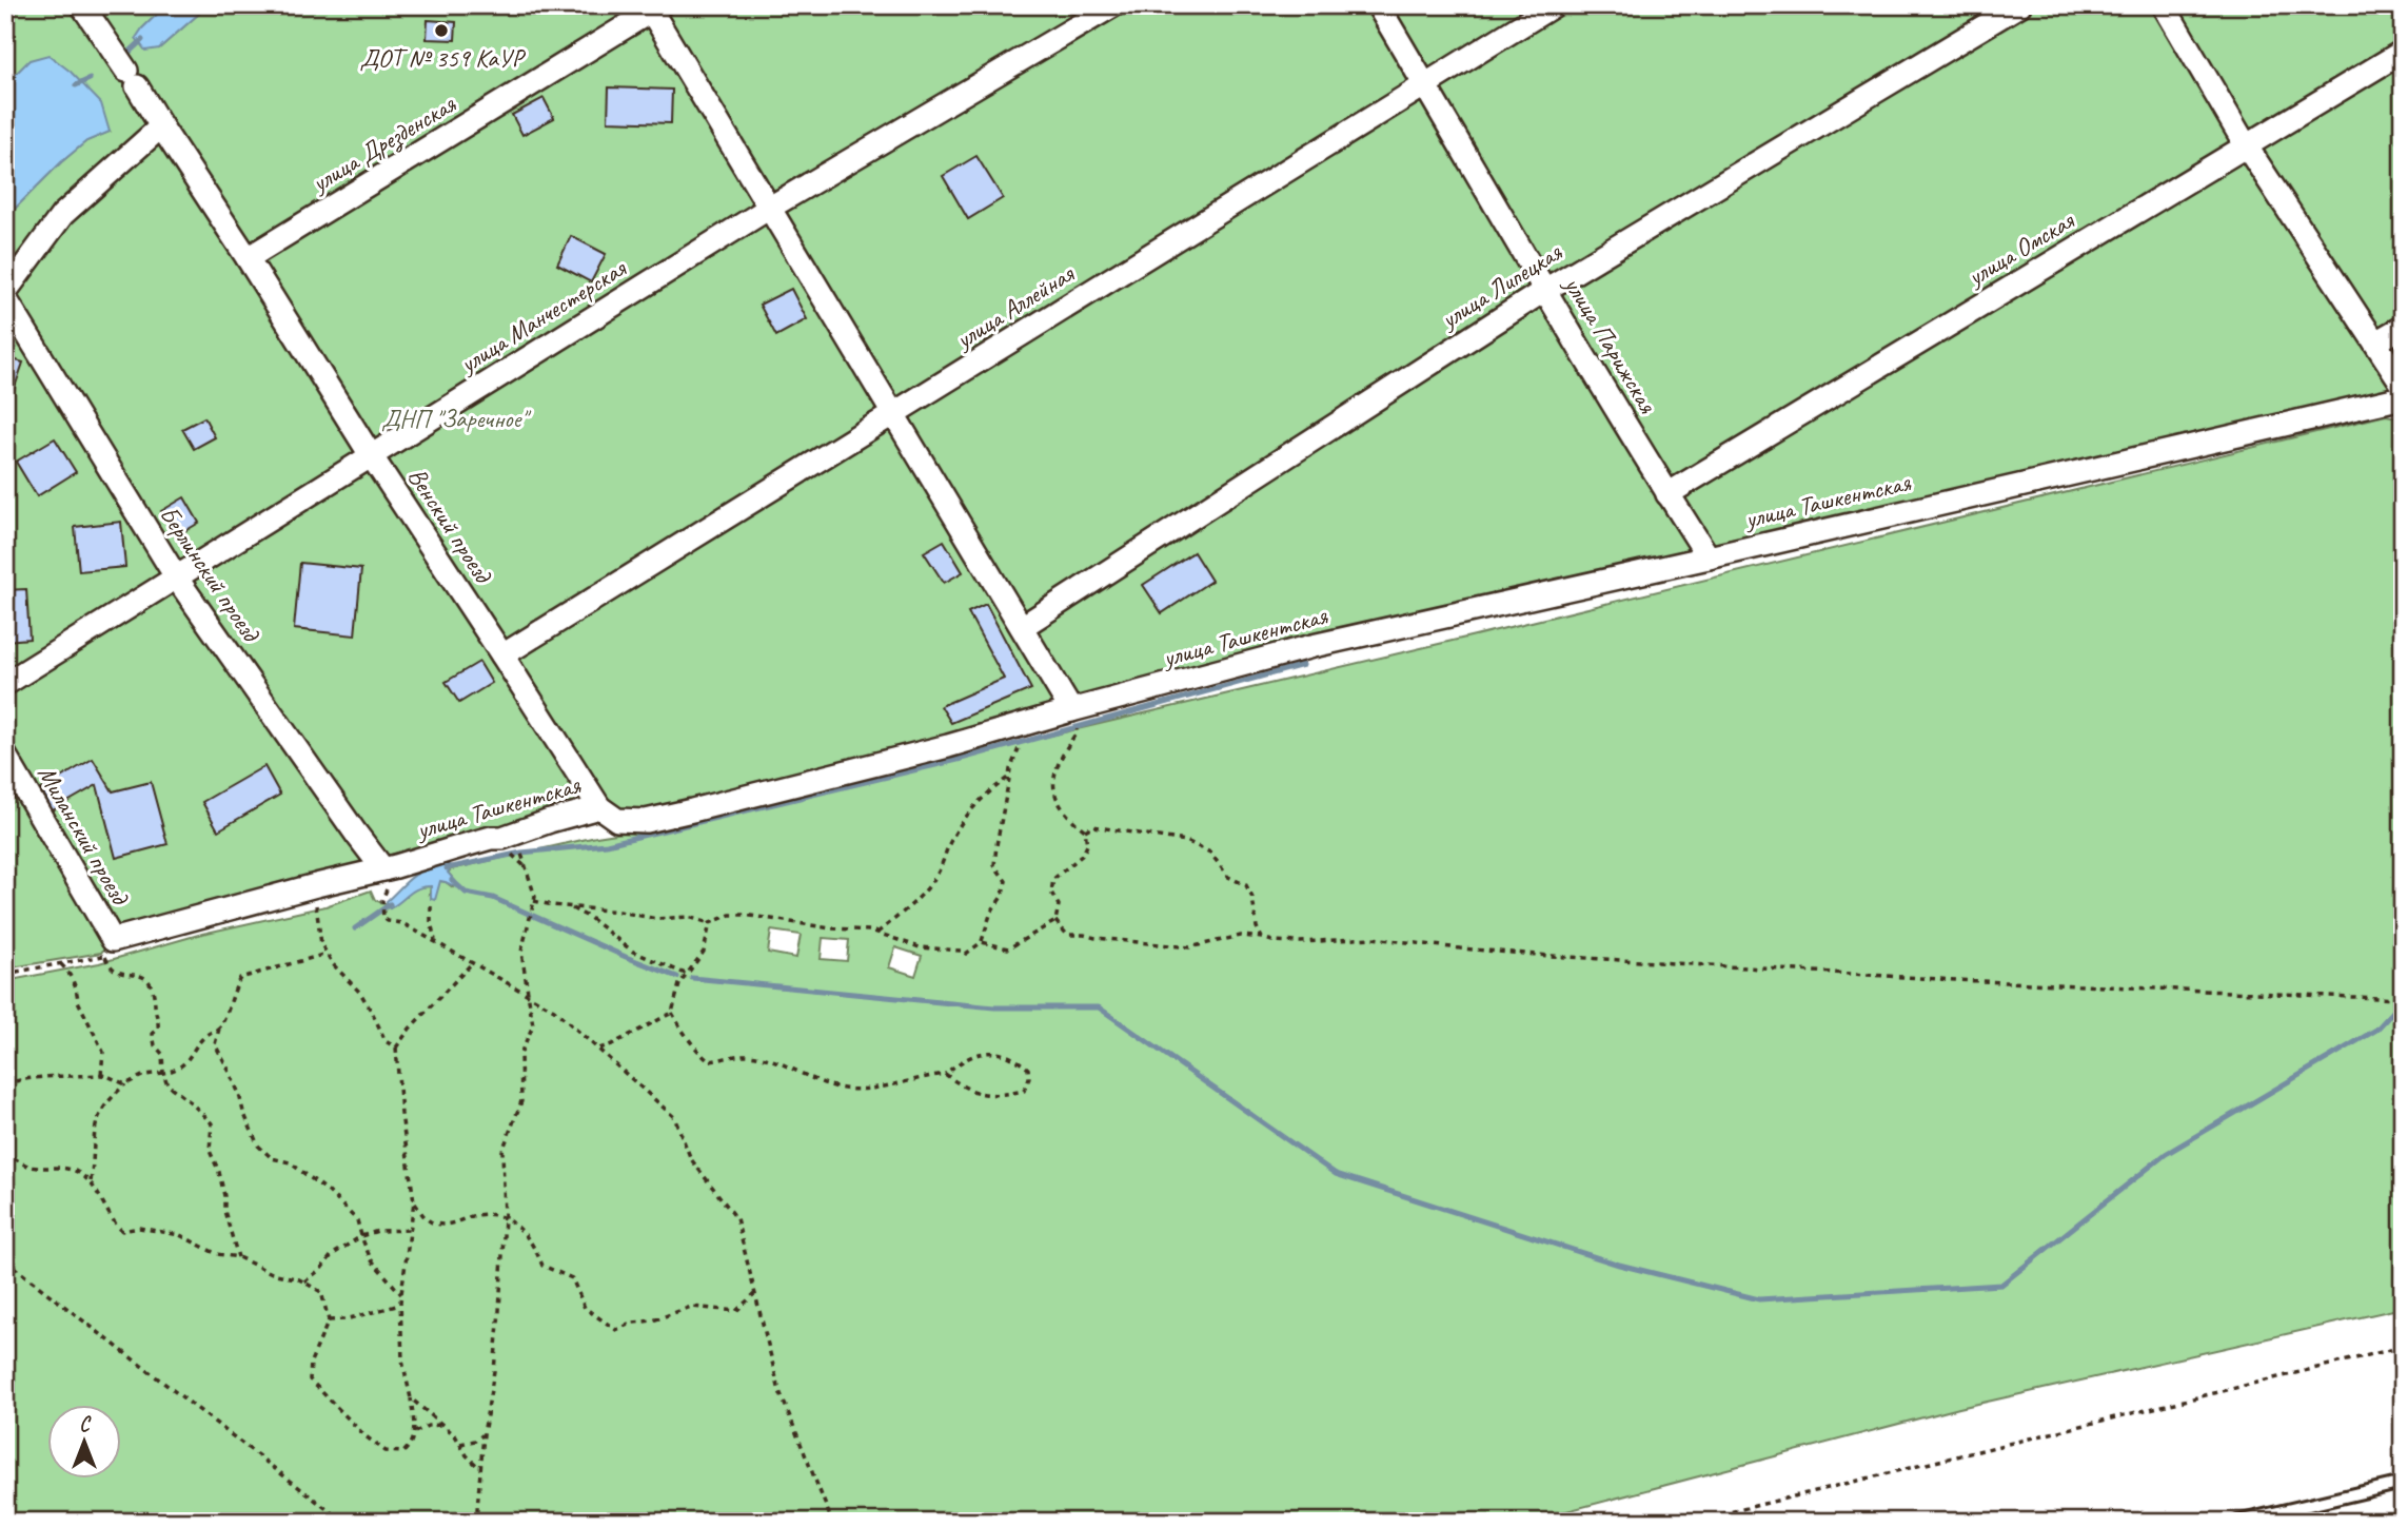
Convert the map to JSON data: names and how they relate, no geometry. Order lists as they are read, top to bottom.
{
  "streets": {
    "street": [
      "улица Дрезденская",
      "улица Омская",
      "улица Липецкая",
      "улица Аллейная",
      "улица Манчестерская",
      "улица Парижская",
      "улица Ташкентская",
      "Венский проезд",
      "Берлинский проезд",
      "Миланский проезд"
    ]
  },
  "crossings": [
    ["улица Дрезденская", "Венский проезд"],
    ["улица Омская", "улица Парижская"],
    ["улица Липецкая", "улица Парижская"],
    ["улица Аллейная", "улица Парижская"],
    ["улица Аллейная", "Венский проезд"],
    ["улица Манчестерская", "Венский проезд"],
    ["улица Манчестерская", "Берлинский проезд"],
    ["улица Парижская", "улица Ташкентская"],
    ["улица Ташкентская", "Венский проезд"],
    ["улица Ташкентская", "Берлинский проезд"],
    ["улица Ташкентская", "Миланский проезд"]
  ],
  "parks": ["ДНП \"Заречное\""],
  "places": ["ДОТ № 359 КаУР"],
  "north": "top"
}
